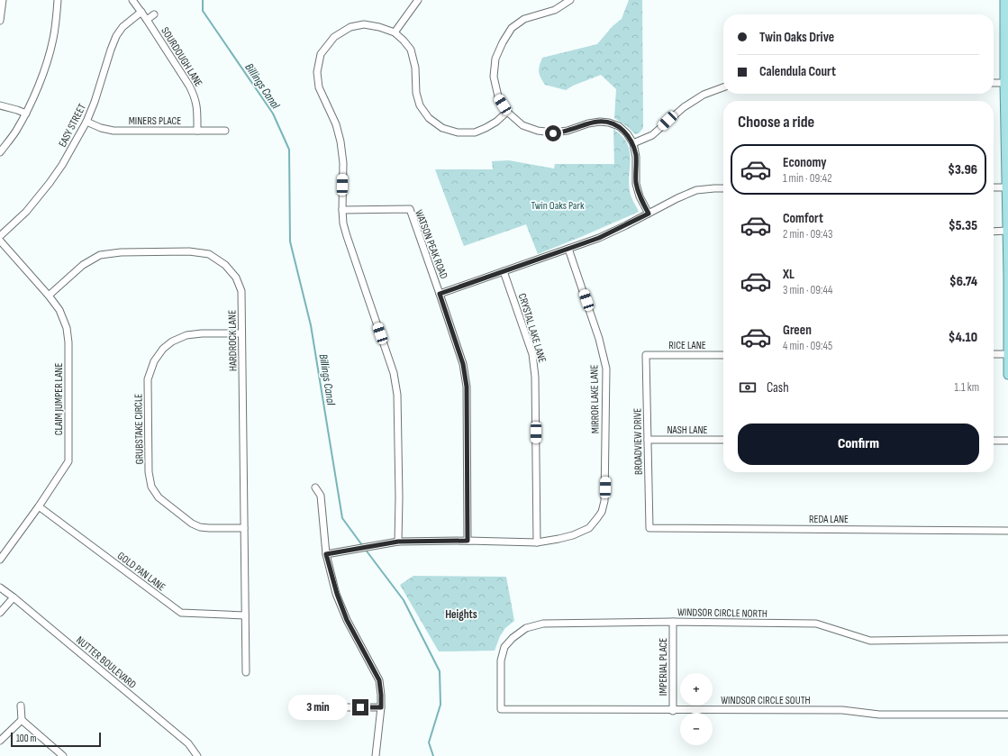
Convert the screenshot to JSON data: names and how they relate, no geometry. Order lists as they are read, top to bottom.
{
  "streets": {
    "street": [
      "SOURDOUGH LANE",
      "MINERS PLACE",
      "EASY STREET",
      "WATSON PEAK ROAD",
      "CRYSTAL LAKE LANE",
      "HARDROCK LANE",
      "RICE LANE",
      "CLAIM JUMPER LANE",
      "MIRROR LAKE LANE",
      "GRUBSTAKE CIRCLE",
      "NASH LANE",
      "BROADVIEW DRIVE",
      "REDA LANE",
      "GOLD PAN LANE",
      "WINDSOR CIRCLE NORTH",
      "NUTTER BOULEVARD",
      "IMPERIAL PLACE",
      "WINDSOR CIRCLE SOUTH"
    ]
  },
  "crossings": [
    ["SOURDOUGH LANE", "MINERS PLACE"],
    ["SOURDOUGH LANE", "EASY STREET"],
    ["MINERS PLACE", "EASY STREET"],
    ["CRYSTAL LAKE LANE", "MIRROR LAKE LANE"],
    ["HARDROCK LANE", "CLAIM JUMPER LANE"],
    ["HARDROCK LANE", "GRUBSTAKE CIRCLE"],
    ["HARDROCK LANE", "GOLD PAN LANE"],
    ["RICE LANE", "BROADVIEW DRIVE"],
    ["CLAIM JUMPER LANE", "GOLD PAN LANE"],
    ["NASH LANE", "BROADVIEW DRIVE"],
    ["BROADVIEW DRIVE", "REDA LANE"],
    ["WINDSOR CIRCLE NORTH", "IMPERIAL PLACE"],
    ["WINDSOR CIRCLE NORTH", "WINDSOR CIRCLE SOUTH"],
    ["IMPERIAL PLACE", "WINDSOR CIRCLE SOUTH"]
  ],
  "districts": ["Heights"],
  "water": ["Billings Canal"],
  "parks": ["Twin Oaks Park"],
  "scale_bar": "100 m",
  "page": {
    "banner": ["Twin Oaks Drive", "Calendula Court"],
    "heading": "Choose a ride",
    "list": [
      {
        "name": "Economy",
        "note": "1 min · 09:42",
        "value": "$3.96"
      },
      {
        "name": "Comfort",
        "note": "2 min · 09:43",
        "value": "$5.35"
      },
      {
        "name": "XL",
        "note": "3 min · 09:44",
        "value": "$6.74"
      },
      {
        "name": "Green",
        "note": "4 min · 09:45",
        "value": "$4.10"
      }
    ],
    "pay": ["Cash", "1.1 km"],
    "buttons": "Confirm",
    "map_buttons": ["+", "−"],
    "bubble": "3 min",
    "scale": "100 m"
  }
}
